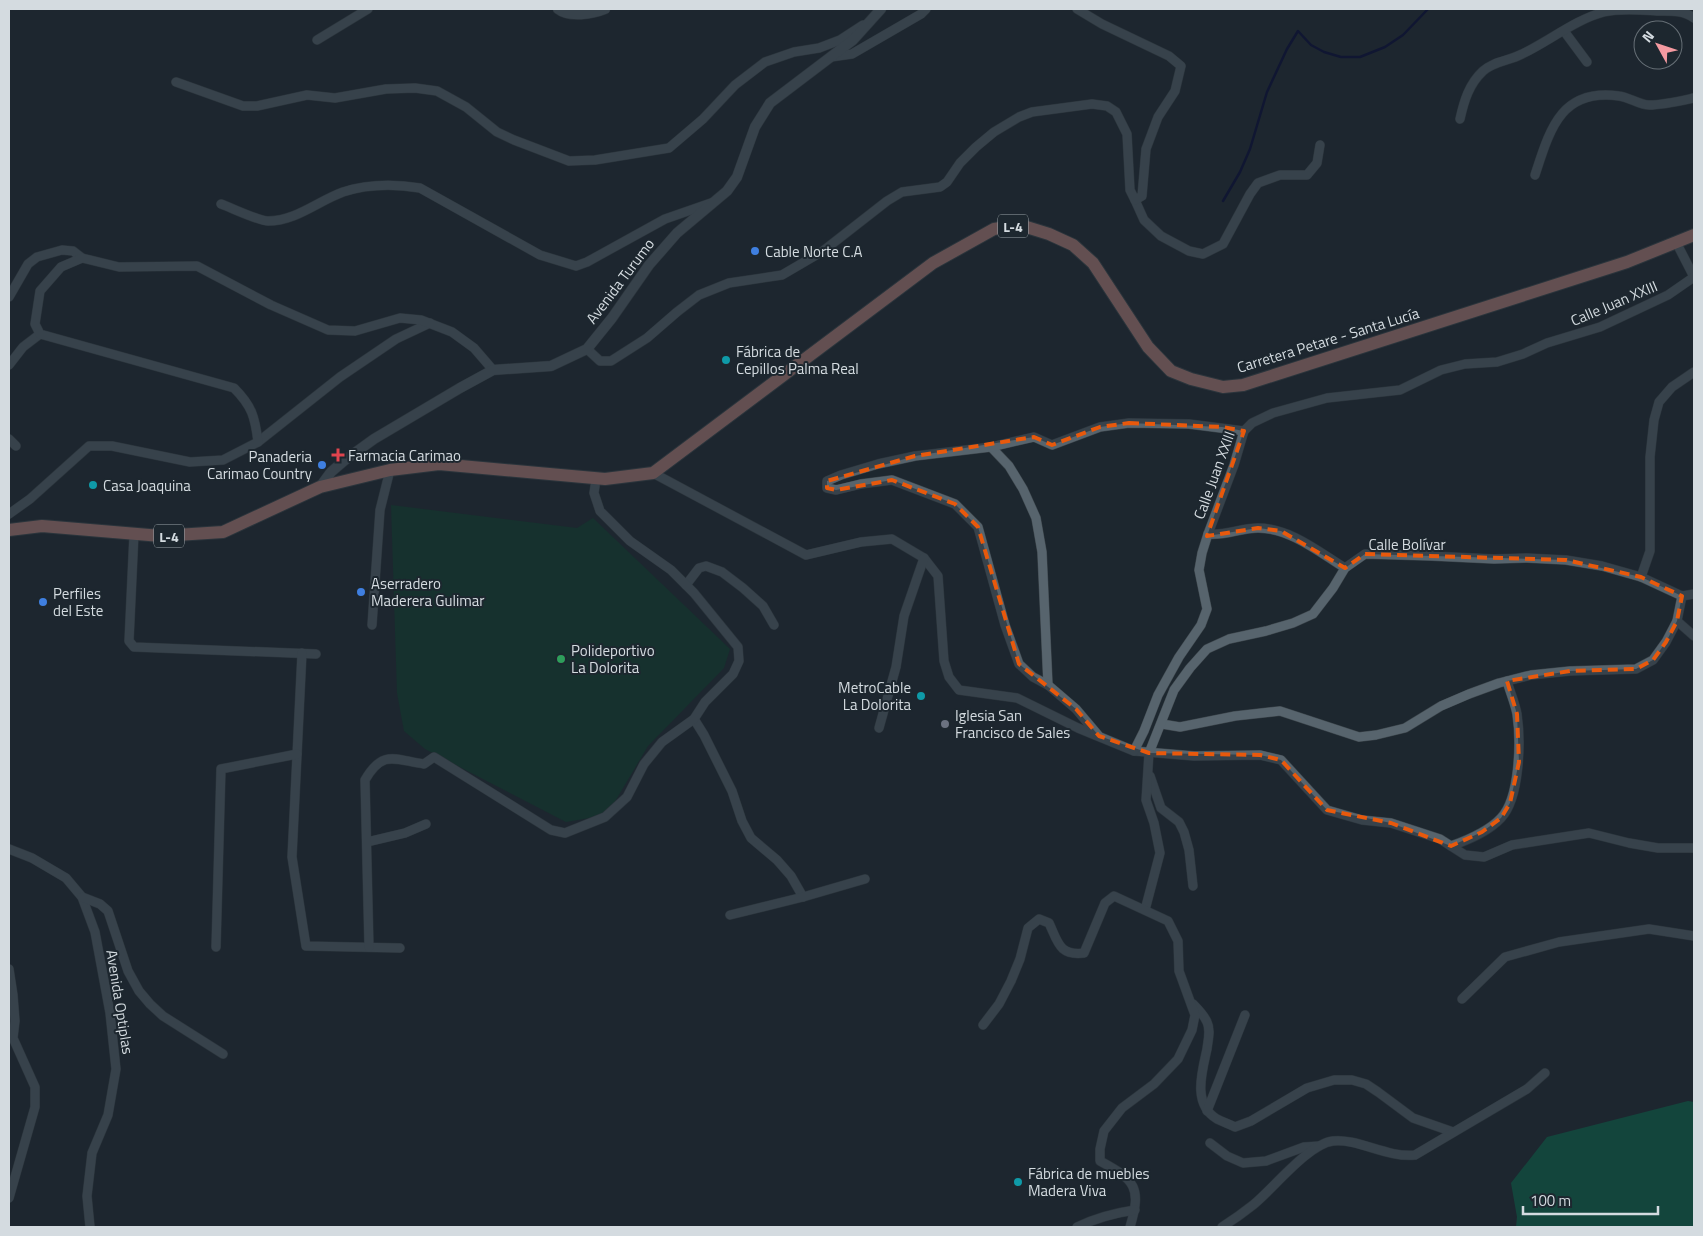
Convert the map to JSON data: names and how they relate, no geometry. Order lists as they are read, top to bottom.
{
  "streets": {
    "main road": ["L-4", "Carretera Petare - Santa Lucía"],
    "street": [
      "Avenida Turumo",
      "Calle Juan XXIII",
      "Calle Bolívar",
      "Avenida Optiplas"
    ]
  },
  "crossings": [
    ["Avenida Turumo", "Carretera Petare - Santa Lucía"]
  ],
  "places": {
    "other": [
      "Cable Norte C.A",
      "Fábrica de Cepillos Palma Real",
      "Panaderia Carimao Country",
      "Casa Joaquina",
      "Aserradero Maderera Gulimar",
      "Perfiles del Este",
      "Polideportivo La Dolorita",
      "MetroCable La Dolorita",
      "Iglesia San Francisco de Sales",
      "Fábrica de muebles Madera Viva"
    ],
    "health": ["Farmacia Carimao"]
  },
  "scale_bar": "100 m",
  "north": "top left"
}
